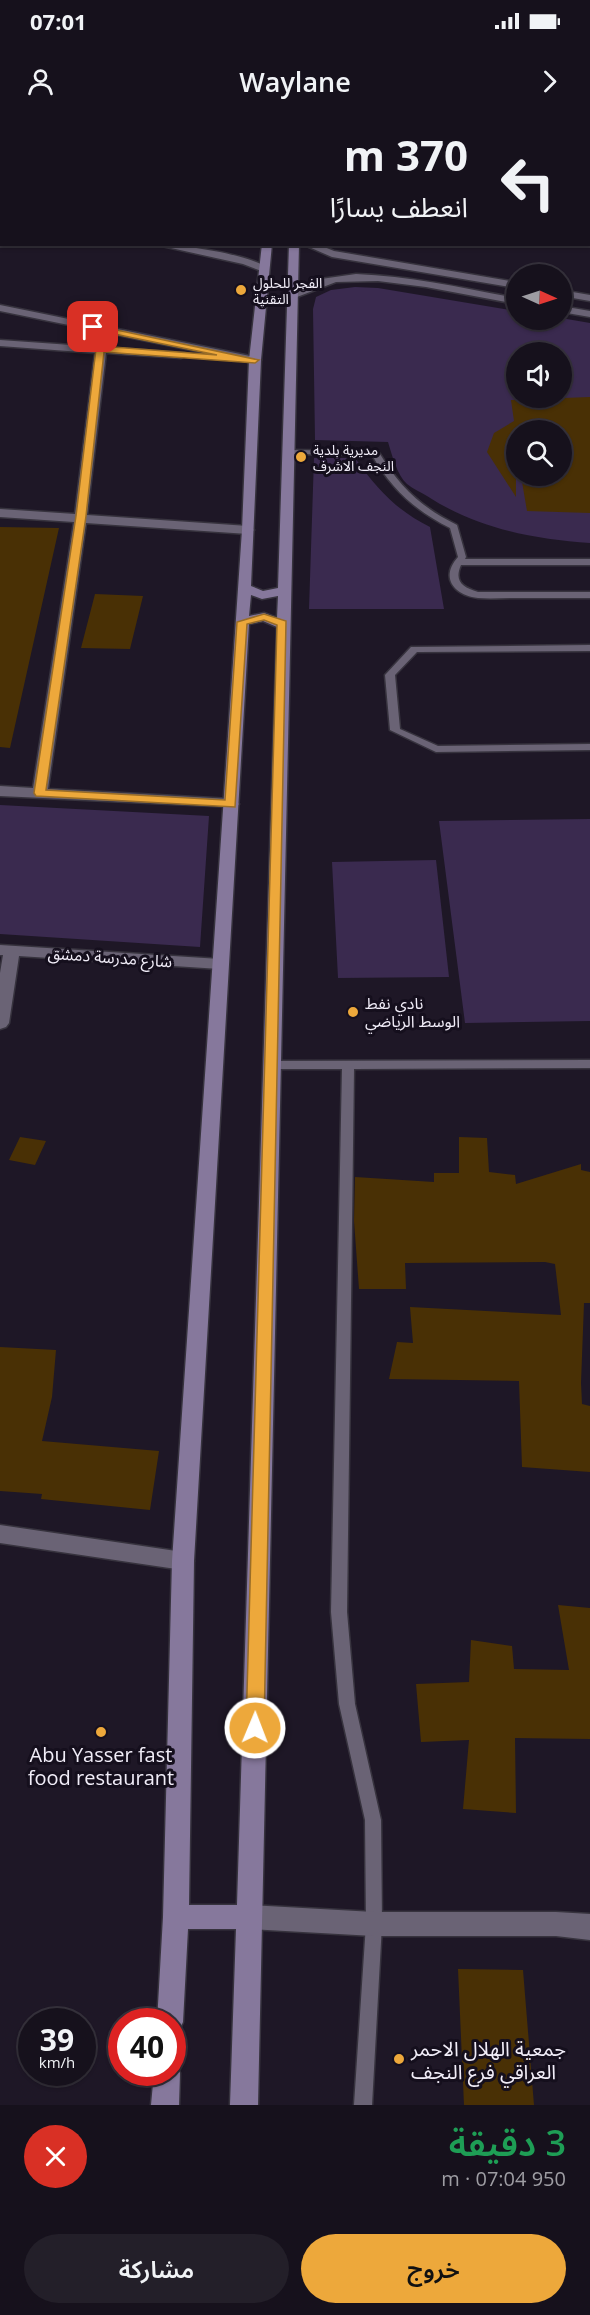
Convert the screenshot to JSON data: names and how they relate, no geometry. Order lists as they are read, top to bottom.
{
  "streets": {
    "street": ["شارع مدرسة دمشق"]
  },
  "places": [
    "الفجر للحلول التقنية",
    "مديرية بلدية النجف الاشرف",
    "نادي نفط الوسط الرياضي",
    "Abu Yasser fast food restaurant",
    "جمعية الهلال الاحمر العراقي فرع النجف"
  ],
  "north": "right",
  "page": {
    "status": "07:01",
    "header": "Waylane",
    "turn": ["370 m", "انعطف يسارًا"],
    "speed": "39 km/h",
    "limit": "40",
    "heading": ["3 دقيقة", "950 m · 07:04"],
    "buttons": ["خروج", "مشاركة"]
  }
}
